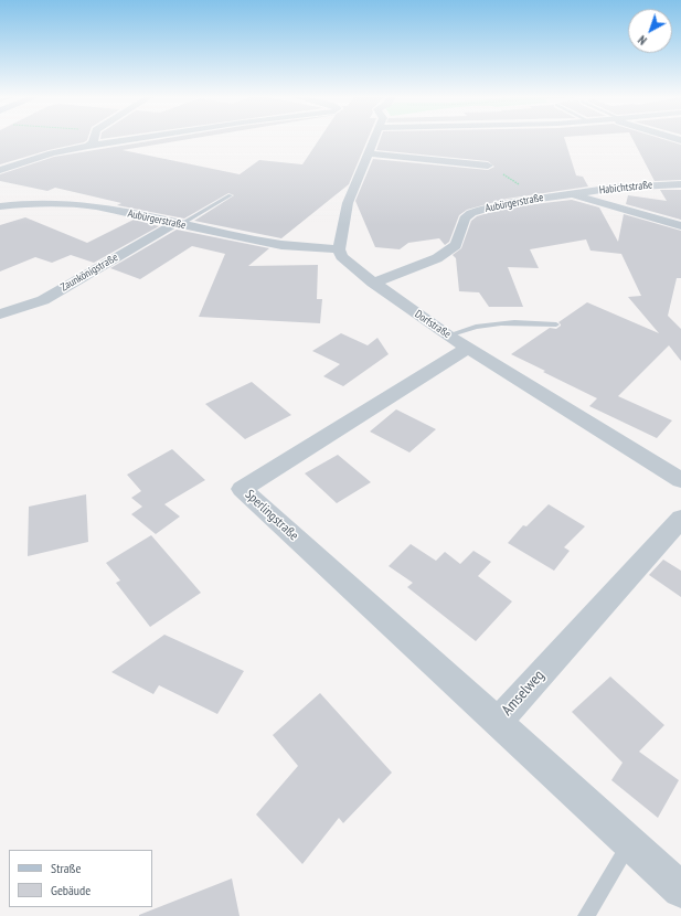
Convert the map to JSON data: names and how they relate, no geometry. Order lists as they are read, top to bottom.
{
  "streets": {
    "street": [
      "Habichtstraße",
      "Aubürgerstraße",
      "Zaunkönigstraße",
      "Dorfstraße",
      "Sperlingstraße",
      "Amselweg"
    ]
  },
  "crossings": [
    ["Habichtstraße", "Aubürgerstraße"],
    ["Aubürgerstraße", "Zaunkönigstraße"],
    ["Aubürgerstraße", "Dorfstraße"],
    ["Dorfstraße", "Sperlingstraße"],
    ["Sperlingstraße", "Amselweg"]
  ],
  "legend": ["Straße", "Gebäude"],
  "north": "bottom left"
}
